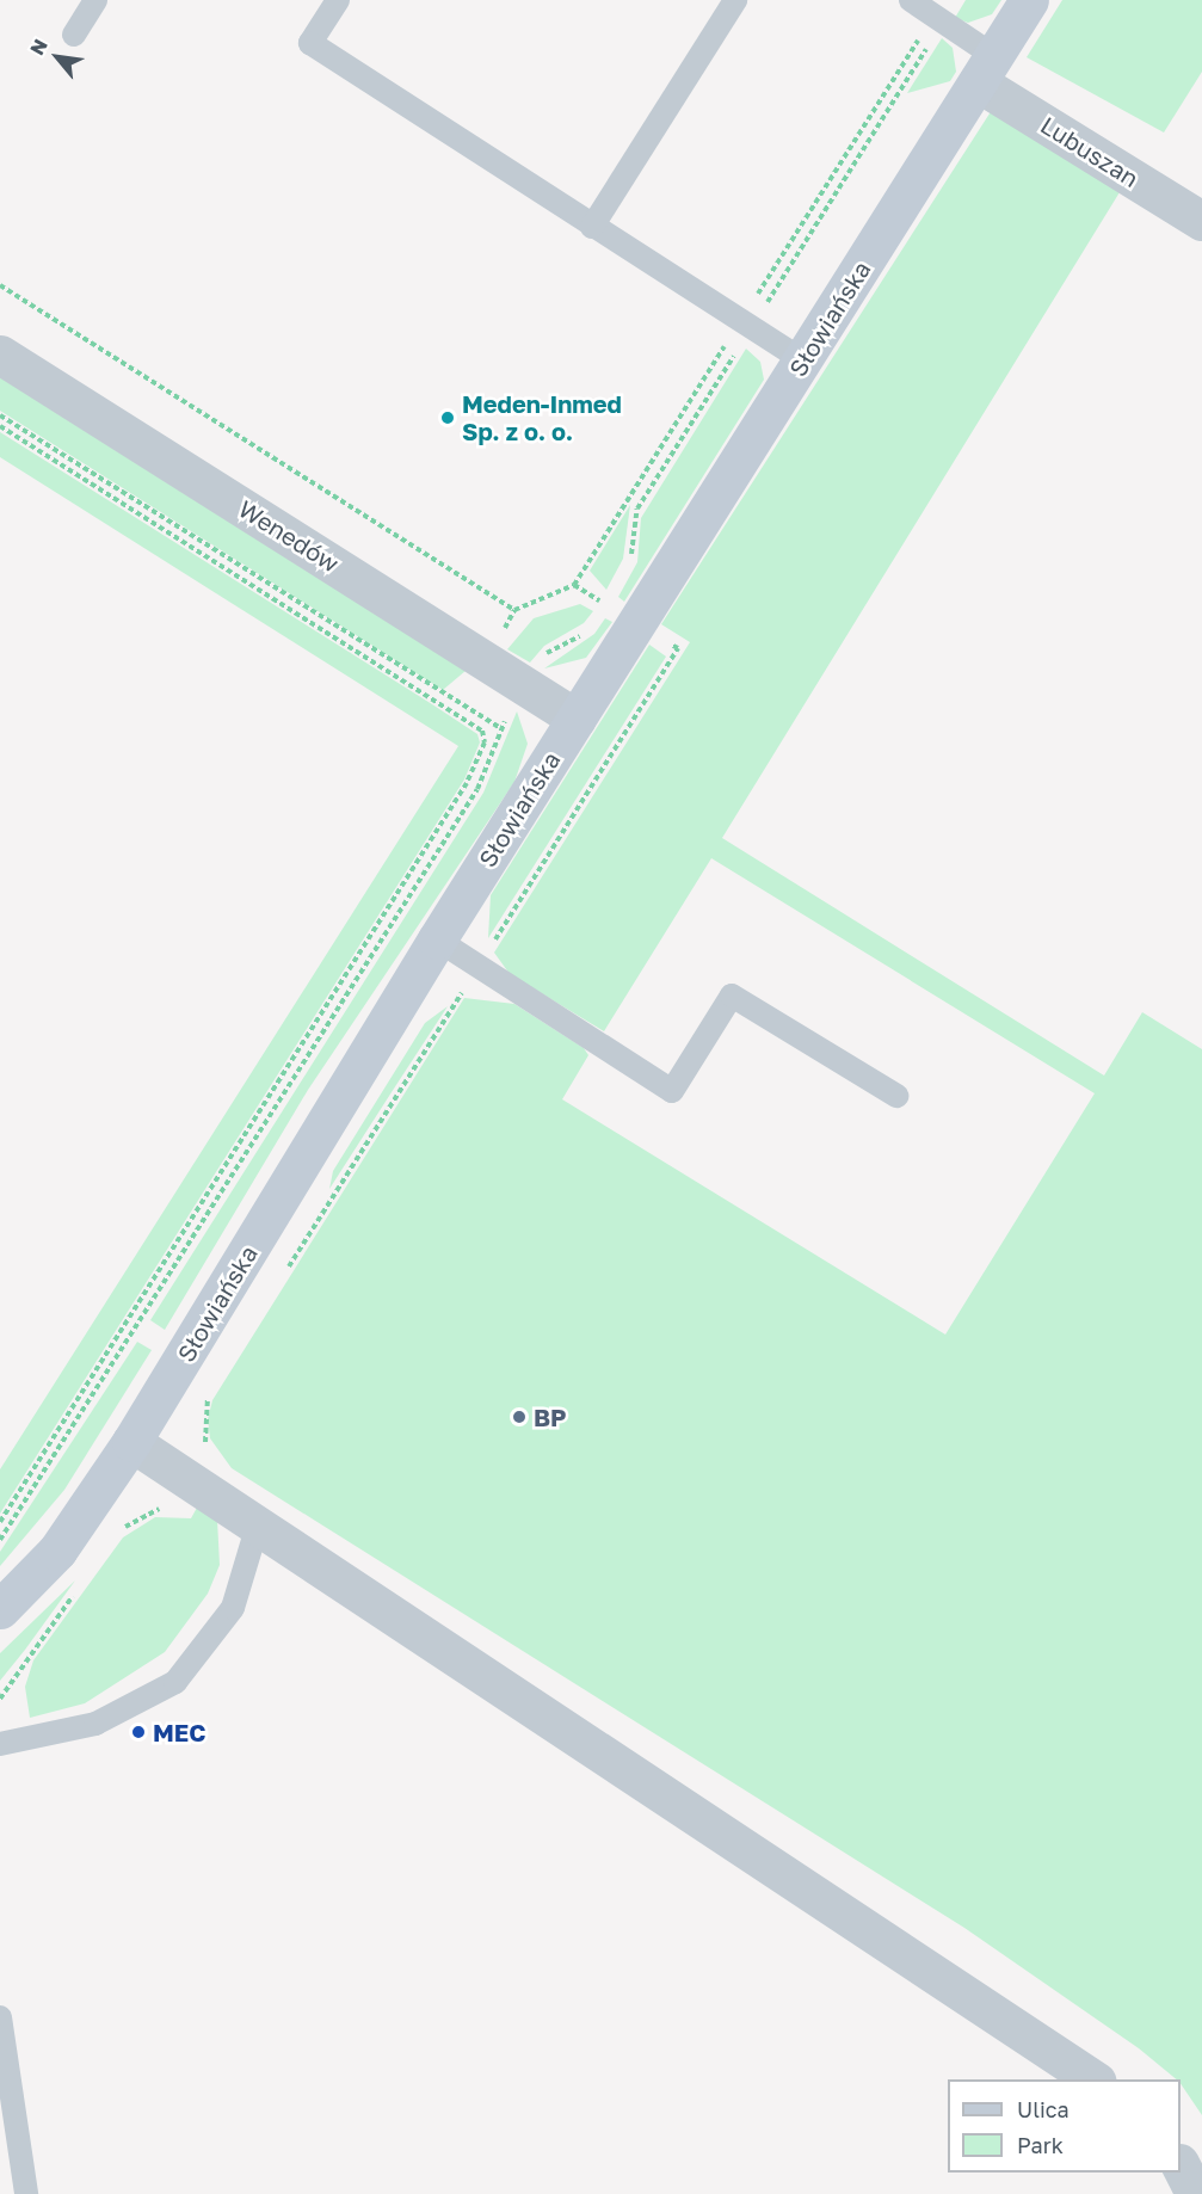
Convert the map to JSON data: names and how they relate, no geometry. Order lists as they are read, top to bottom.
{
  "streets": {
    "main road": ["Słowiańska"],
    "street": ["Lubuszan", "Wenedów"]
  },
  "crossings": [
    ["Lubuszan", "Słowiańska"],
    ["Słowiańska", "Wenedów"]
  ],
  "places": ["Meden-Inmed Sp. z o. o.", "BP", "MEC"],
  "legend": ["Ulica", "Park"],
  "north": "top left"
}
